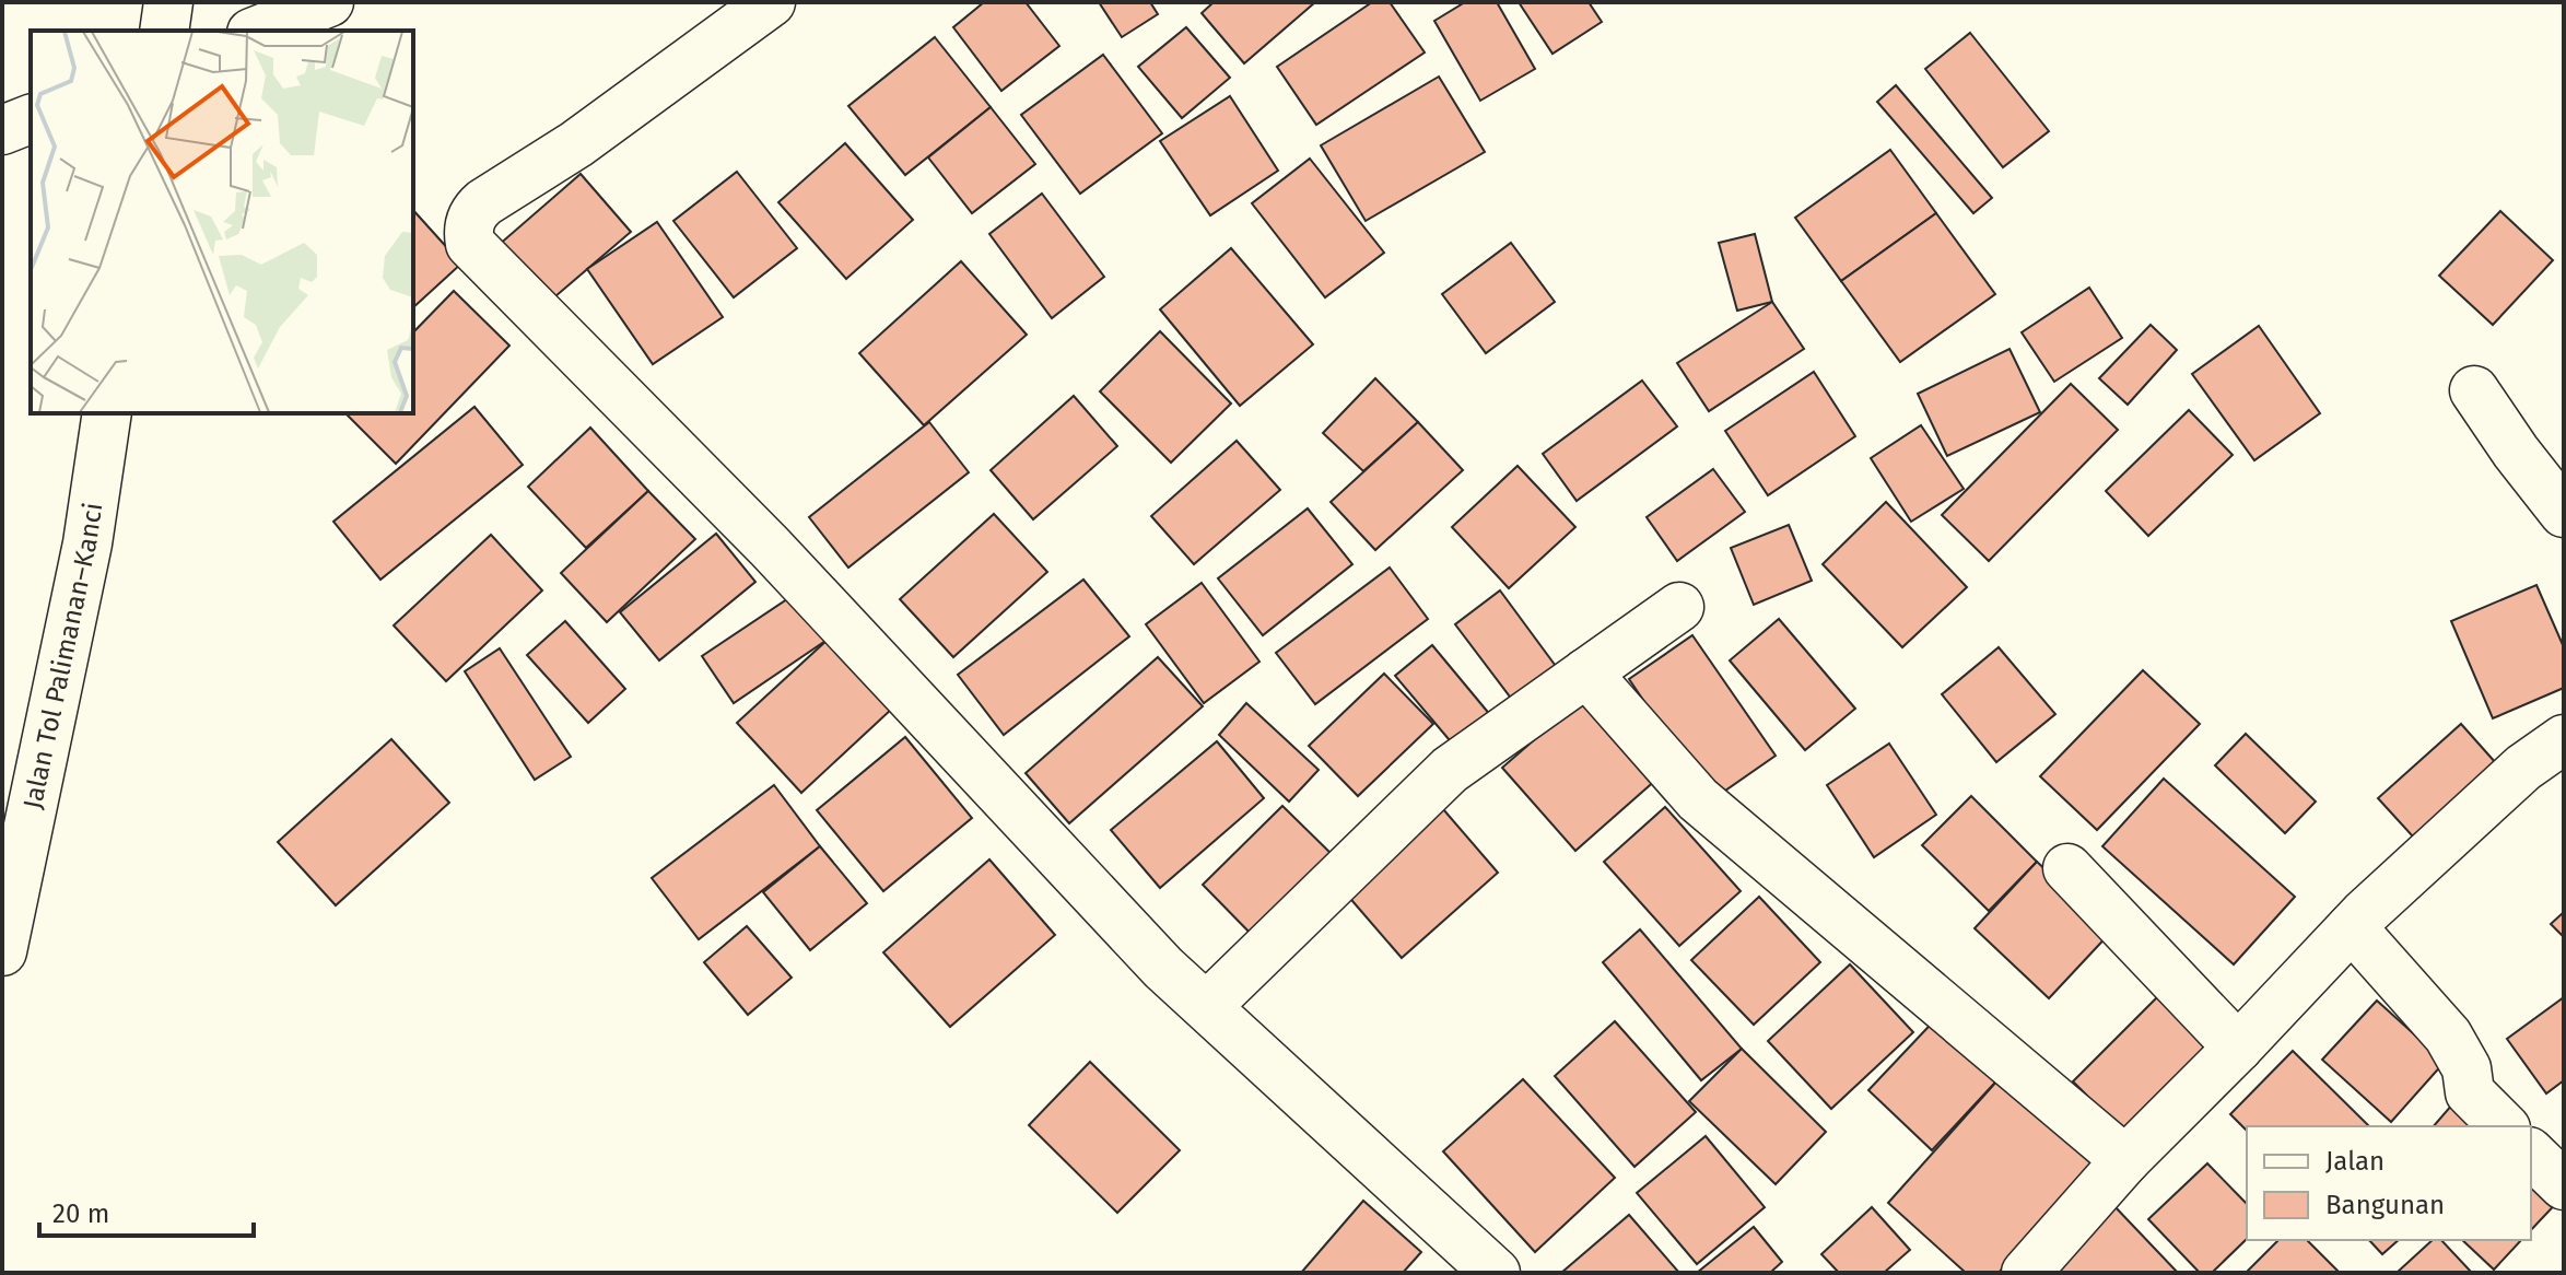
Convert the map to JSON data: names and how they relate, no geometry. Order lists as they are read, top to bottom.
{
  "streets": {
    "main road": ["Jalan Tol Palimanan–Kanci"]
  },
  "legend": ["Jalan", "Bangunan"],
  "scale_bar": "20 m"
}
